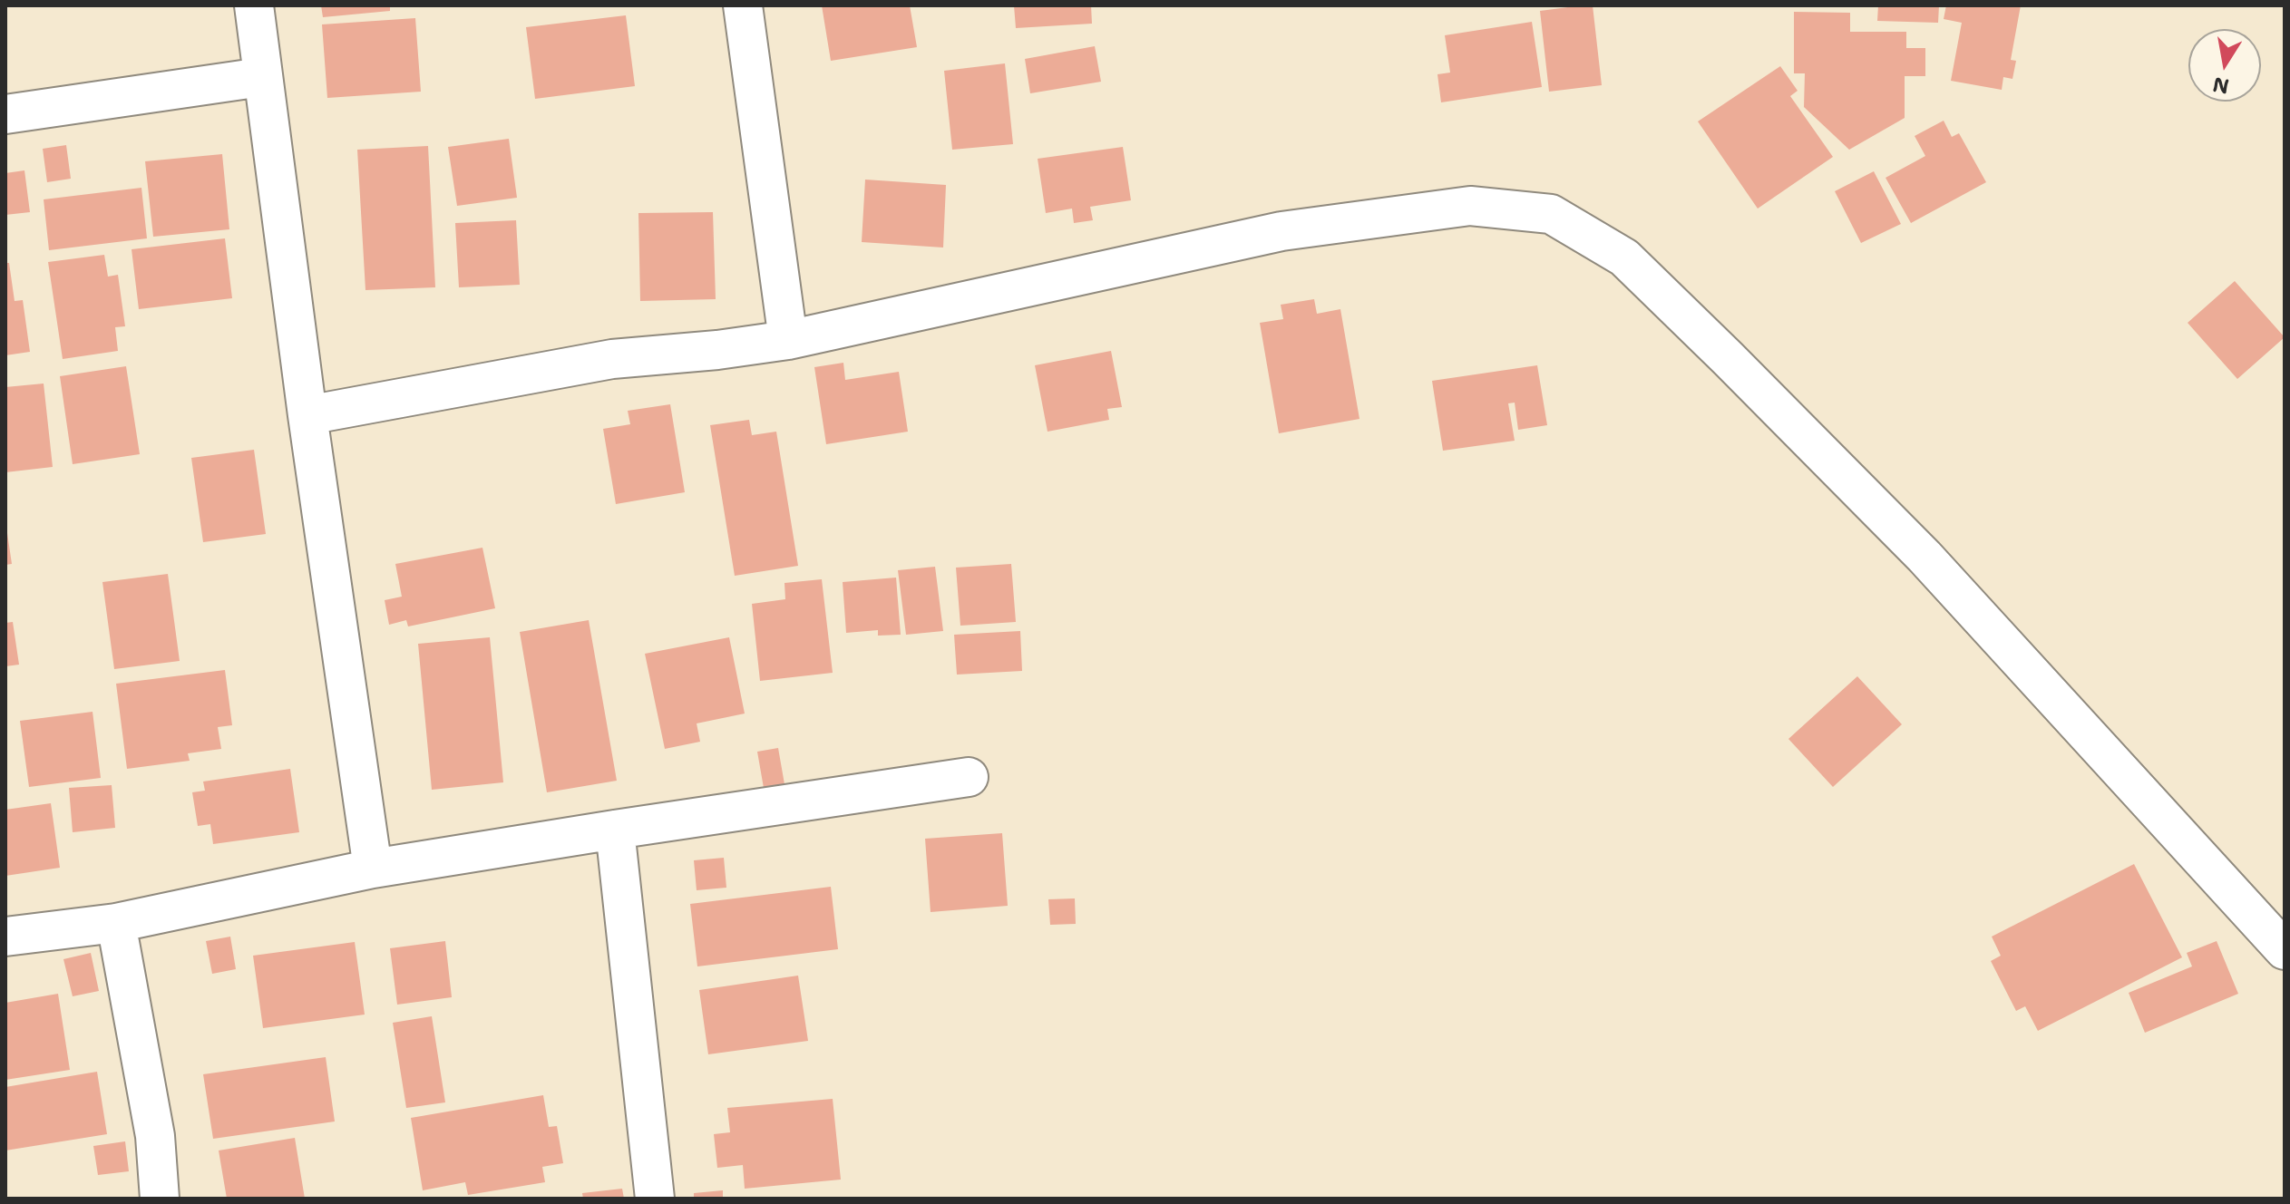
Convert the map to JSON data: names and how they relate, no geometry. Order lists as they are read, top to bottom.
{
  "north": "bottom"
}
